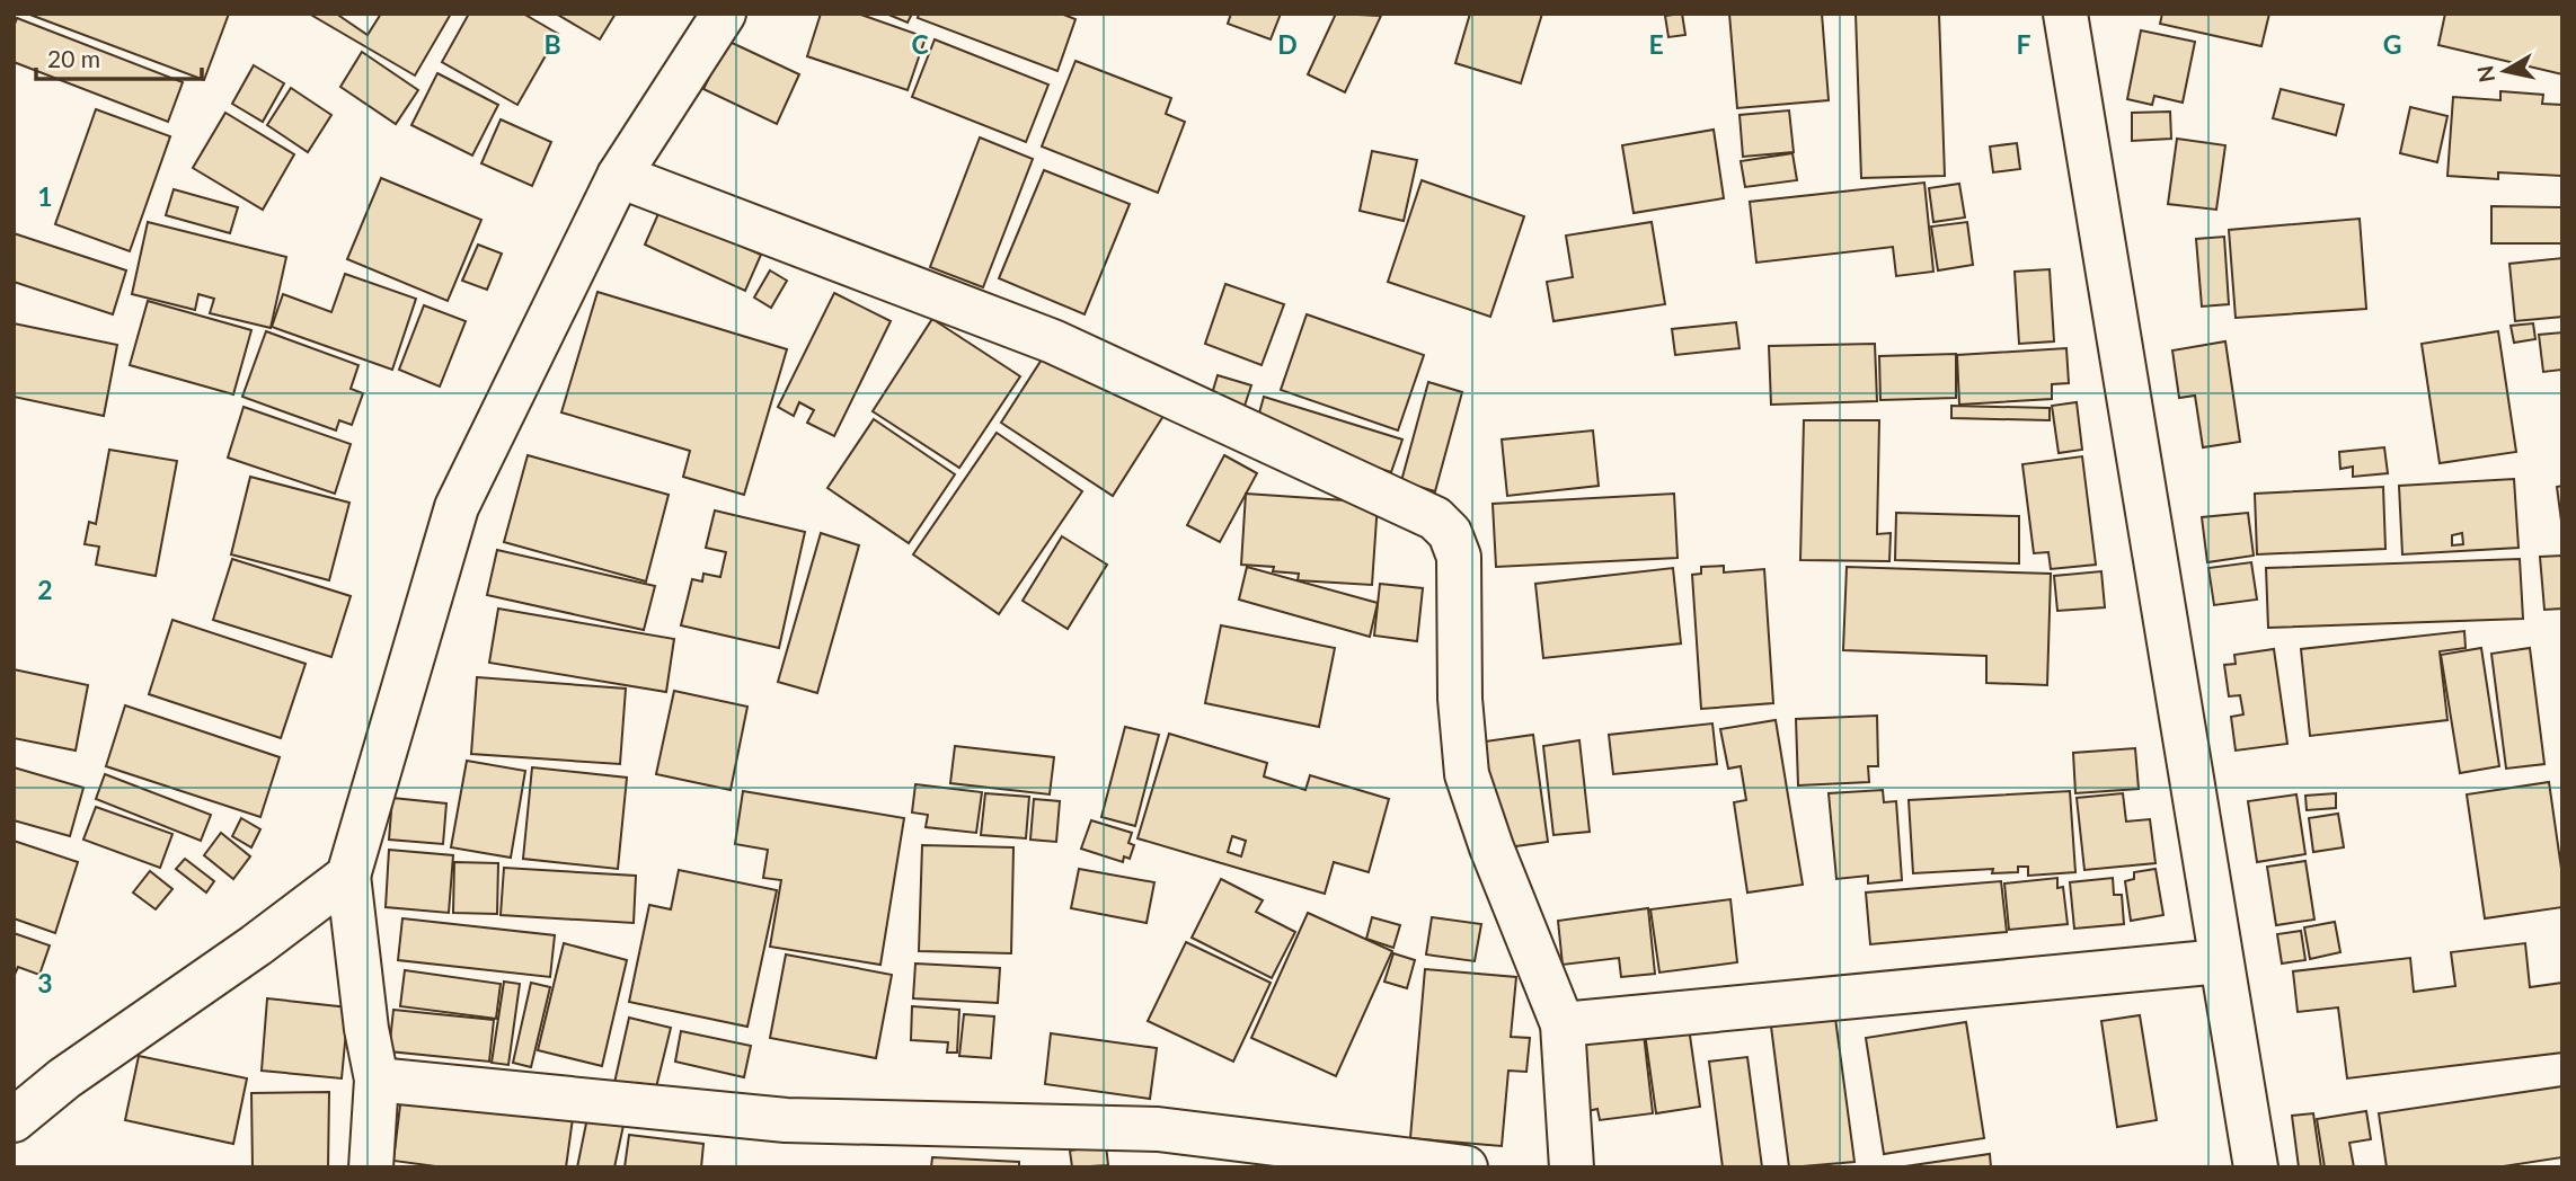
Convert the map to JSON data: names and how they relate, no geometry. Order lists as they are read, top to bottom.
{
  "scale_bar": "20 m",
  "north": "left",
  "grid": {
    "columns": [
      "B",
      "C",
      "D",
      "E",
      "F",
      "G"
    ],
    "rows": ["1", "2", "3"]
  }
}
